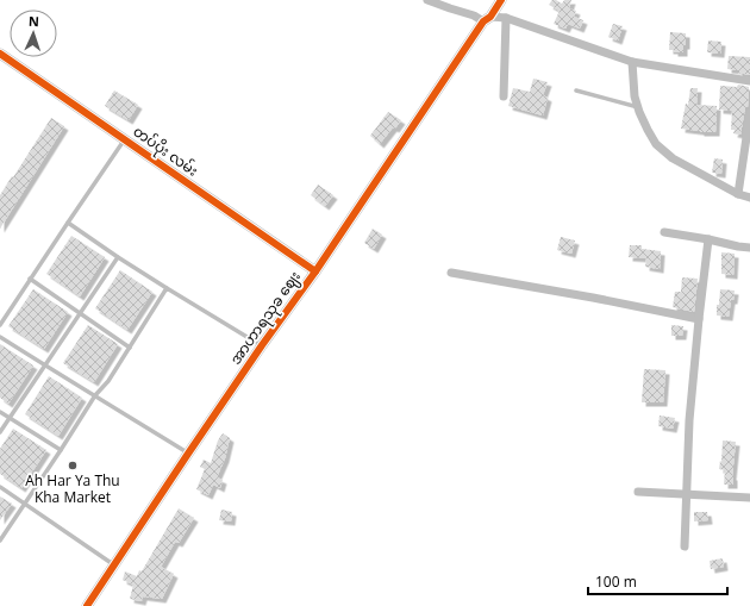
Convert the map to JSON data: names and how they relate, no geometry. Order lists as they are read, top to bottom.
{
  "streets": {
    "street": ["တပ်ပိုး လမ်း", "အာဟာရသုခ ဈေး"]
  },
  "crossings": [
    ["တပ်ပိုး လမ်း", "အာဟာရသုခ ဈေး"]
  ],
  "places": ["Ah Har Ya Thu Kha Market"],
  "scale_bar": "100 m",
  "north": "top"
}
